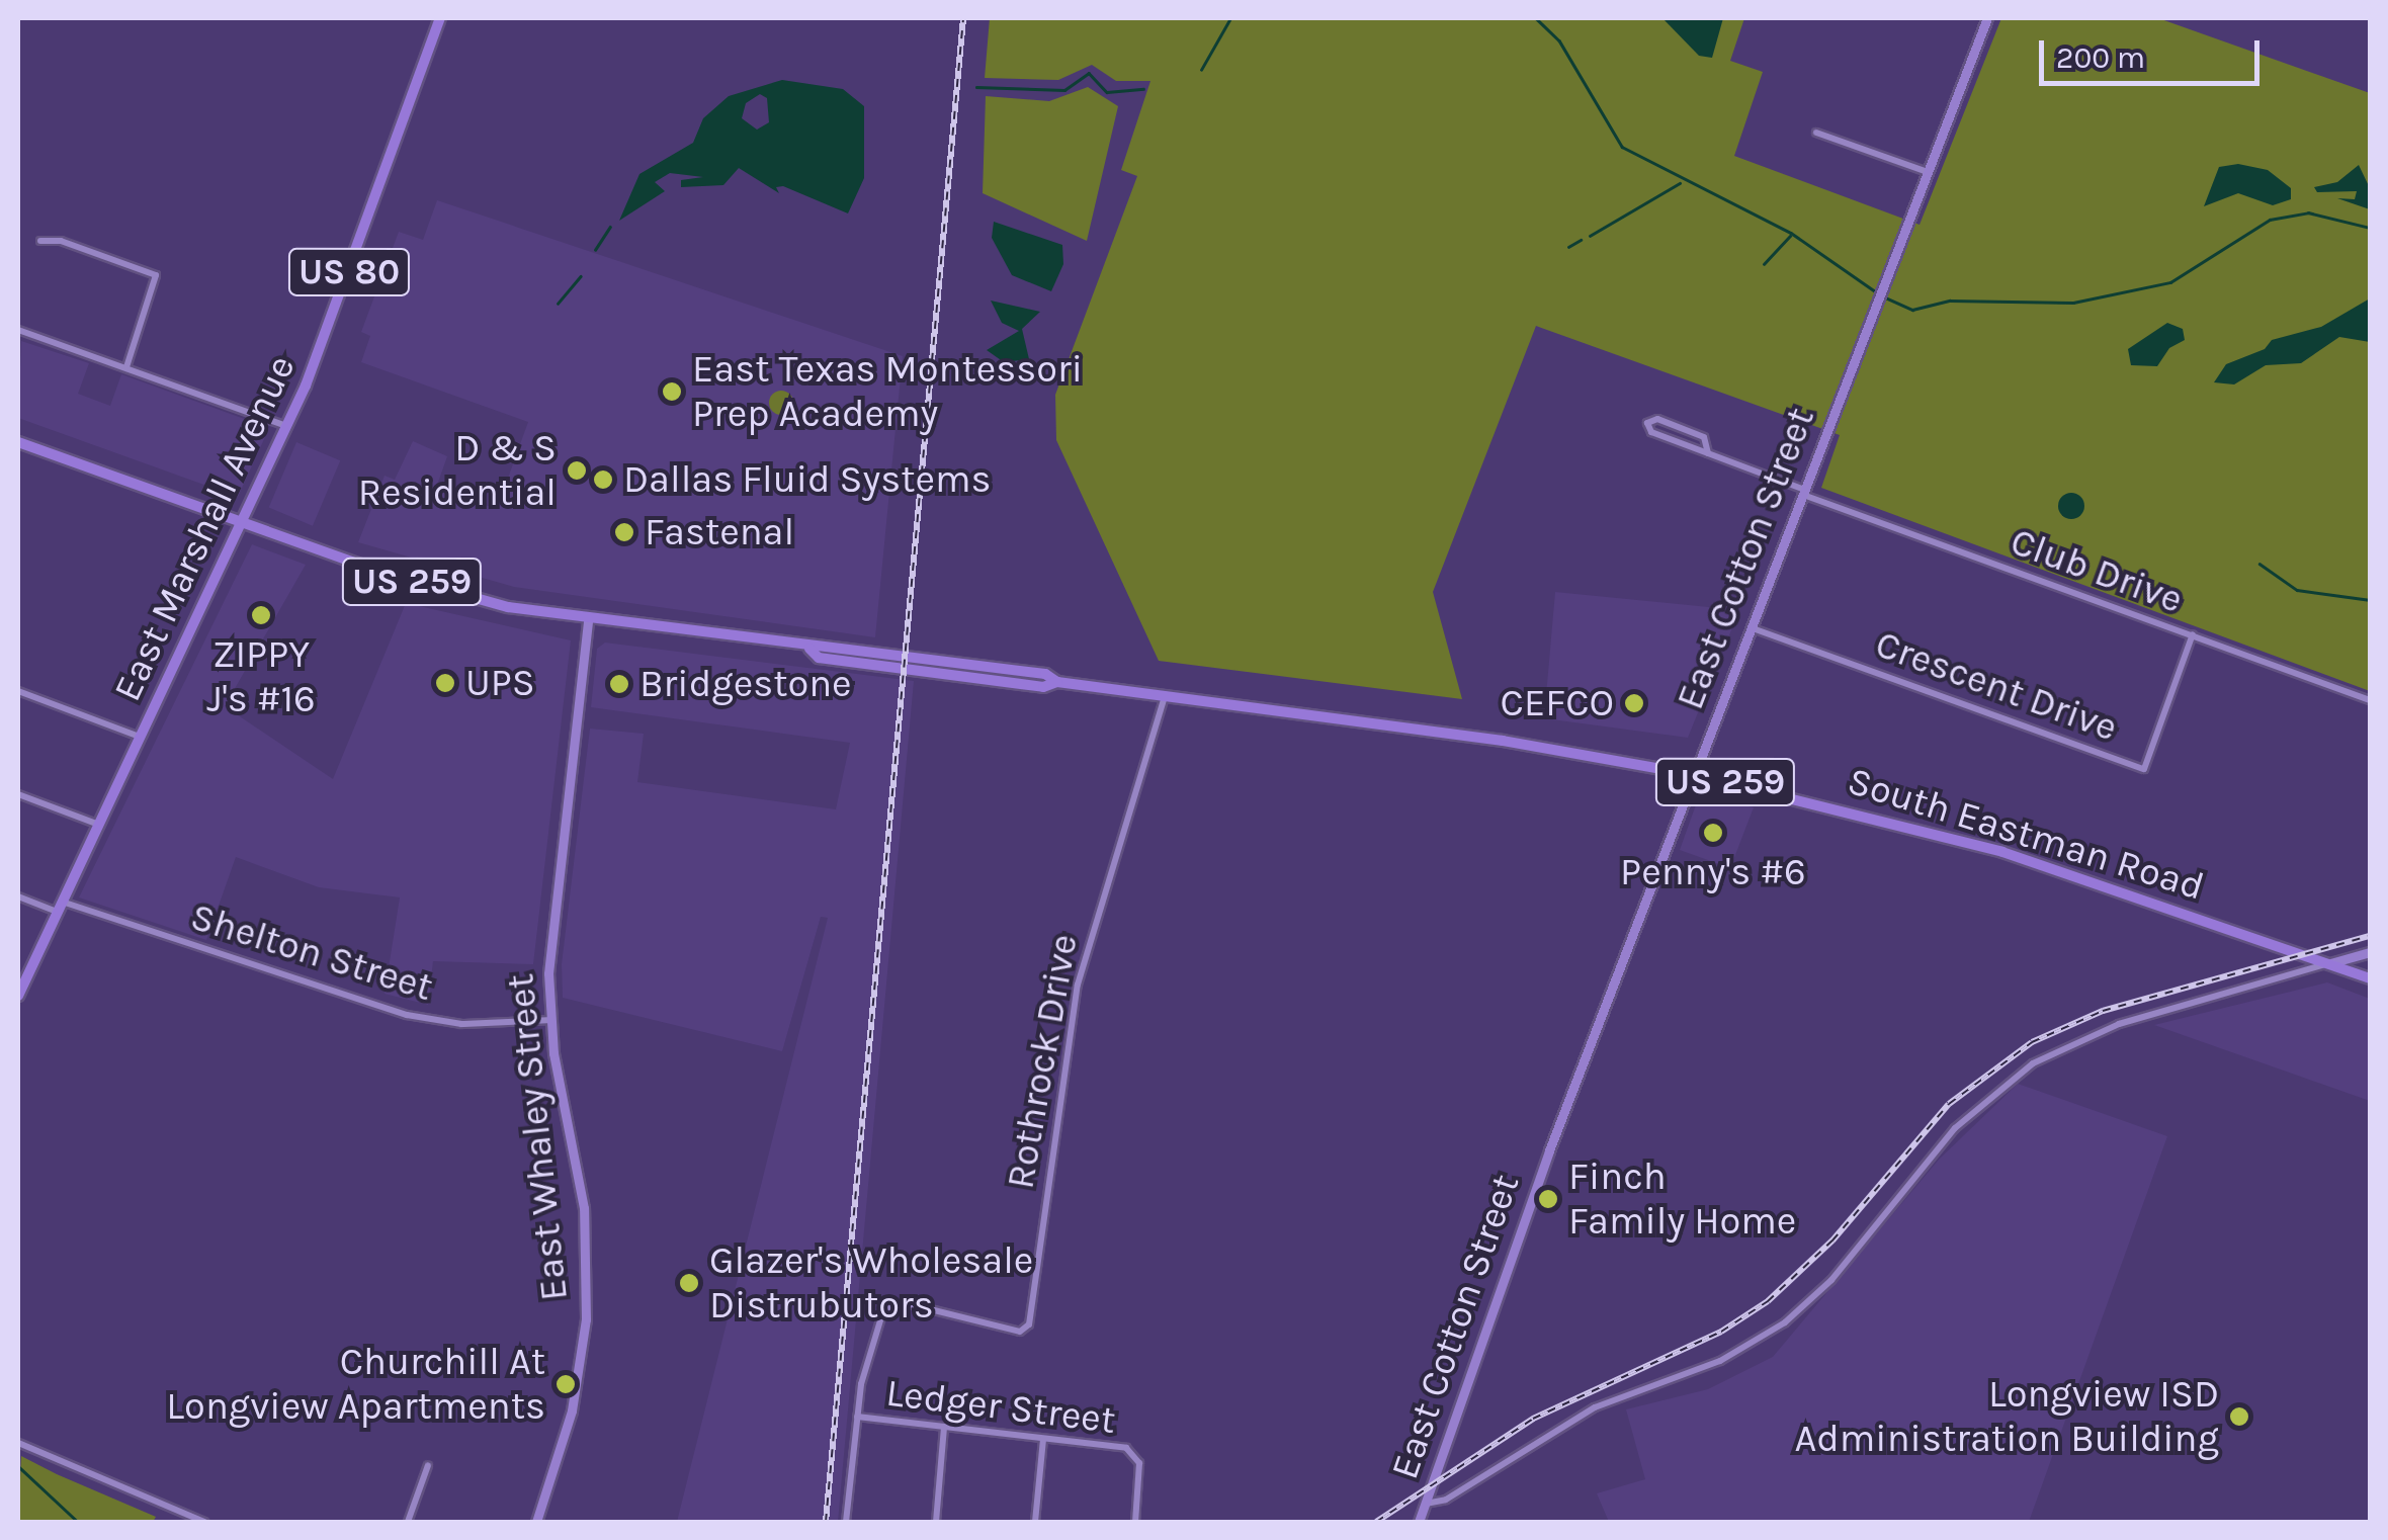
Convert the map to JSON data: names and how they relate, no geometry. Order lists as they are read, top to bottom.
{
  "streets": {
    "main road": [
      "US 80",
      "East Marshall Avenue",
      "US 259",
      "South Eastman Road"
    ],
    "street": [
      "East Cotton Street",
      "Club Drive",
      "Crescent Drive",
      "Shelton Street",
      "Rothrock Drive",
      "East Whaley Street",
      "Ledger Street"
    ]
  },
  "crossings": [
    ["East Marshall Avenue", "US 259"],
    ["East Marshall Avenue", "Shelton Street"],
    ["East Cotton Street", "Club Drive"],
    ["East Cotton Street", "Crescent Drive"],
    ["East Cotton Street", "South Eastman Road"],
    ["Club Drive", "Crescent Drive"],
    ["US 259", "South Eastman Road"],
    ["US 259", "East Whaley Street"],
    ["South Eastman Road", "Rothrock Drive"],
    ["Shelton Street", "East Whaley Street"],
    ["Rothrock Drive", "Ledger Street"]
  ],
  "places": [
    "East Texas Montessori Prep Academy",
    "D & S Residential",
    "Dallas Fluid Systems",
    "Fastenal",
    "ZIPPY J's #16",
    "UPS",
    "Bridgestone",
    "CEFCO",
    "Penny's #6",
    "Finch Family Home",
    "Glazer's Wholesale Distrubutors",
    "Churchill At Longview Apartments",
    "Longview ISD Administration Building"
  ],
  "scale_bar": "200 m"
}
